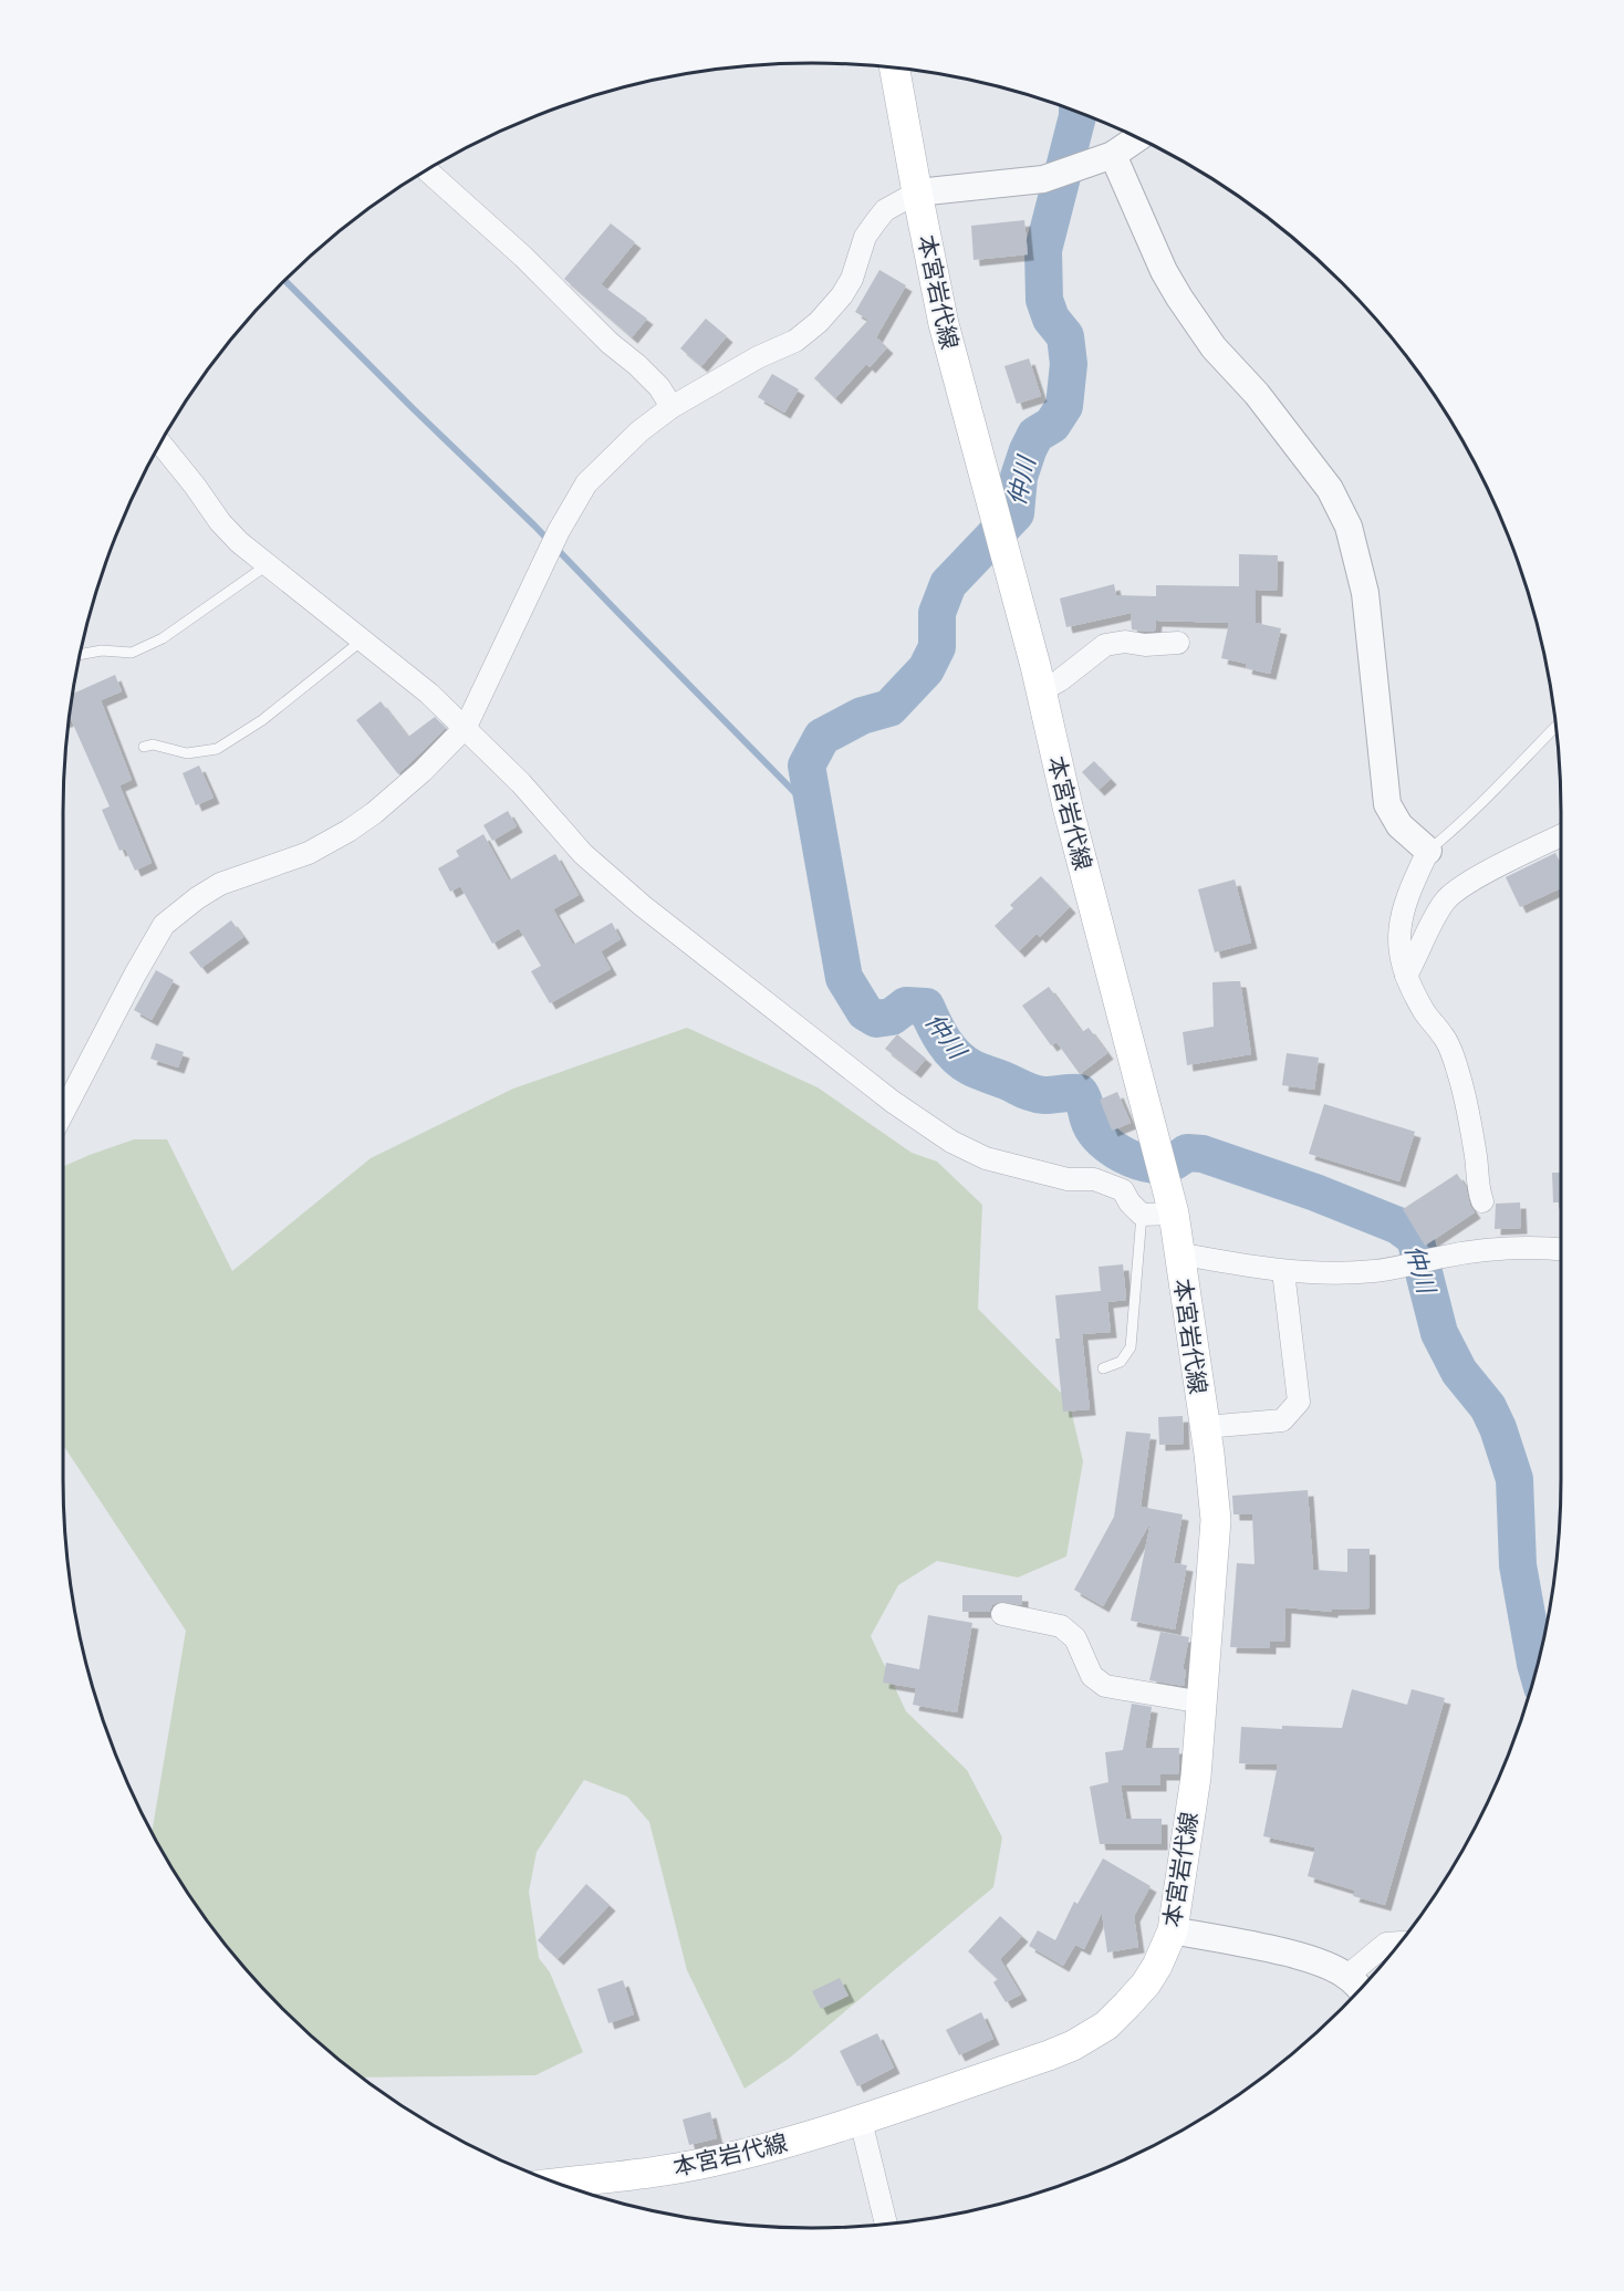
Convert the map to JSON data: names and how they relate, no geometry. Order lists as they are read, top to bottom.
{
  "streets": {
    "main road": ["本宮岩代線"]
  },
  "water": ["仲川"]
}
